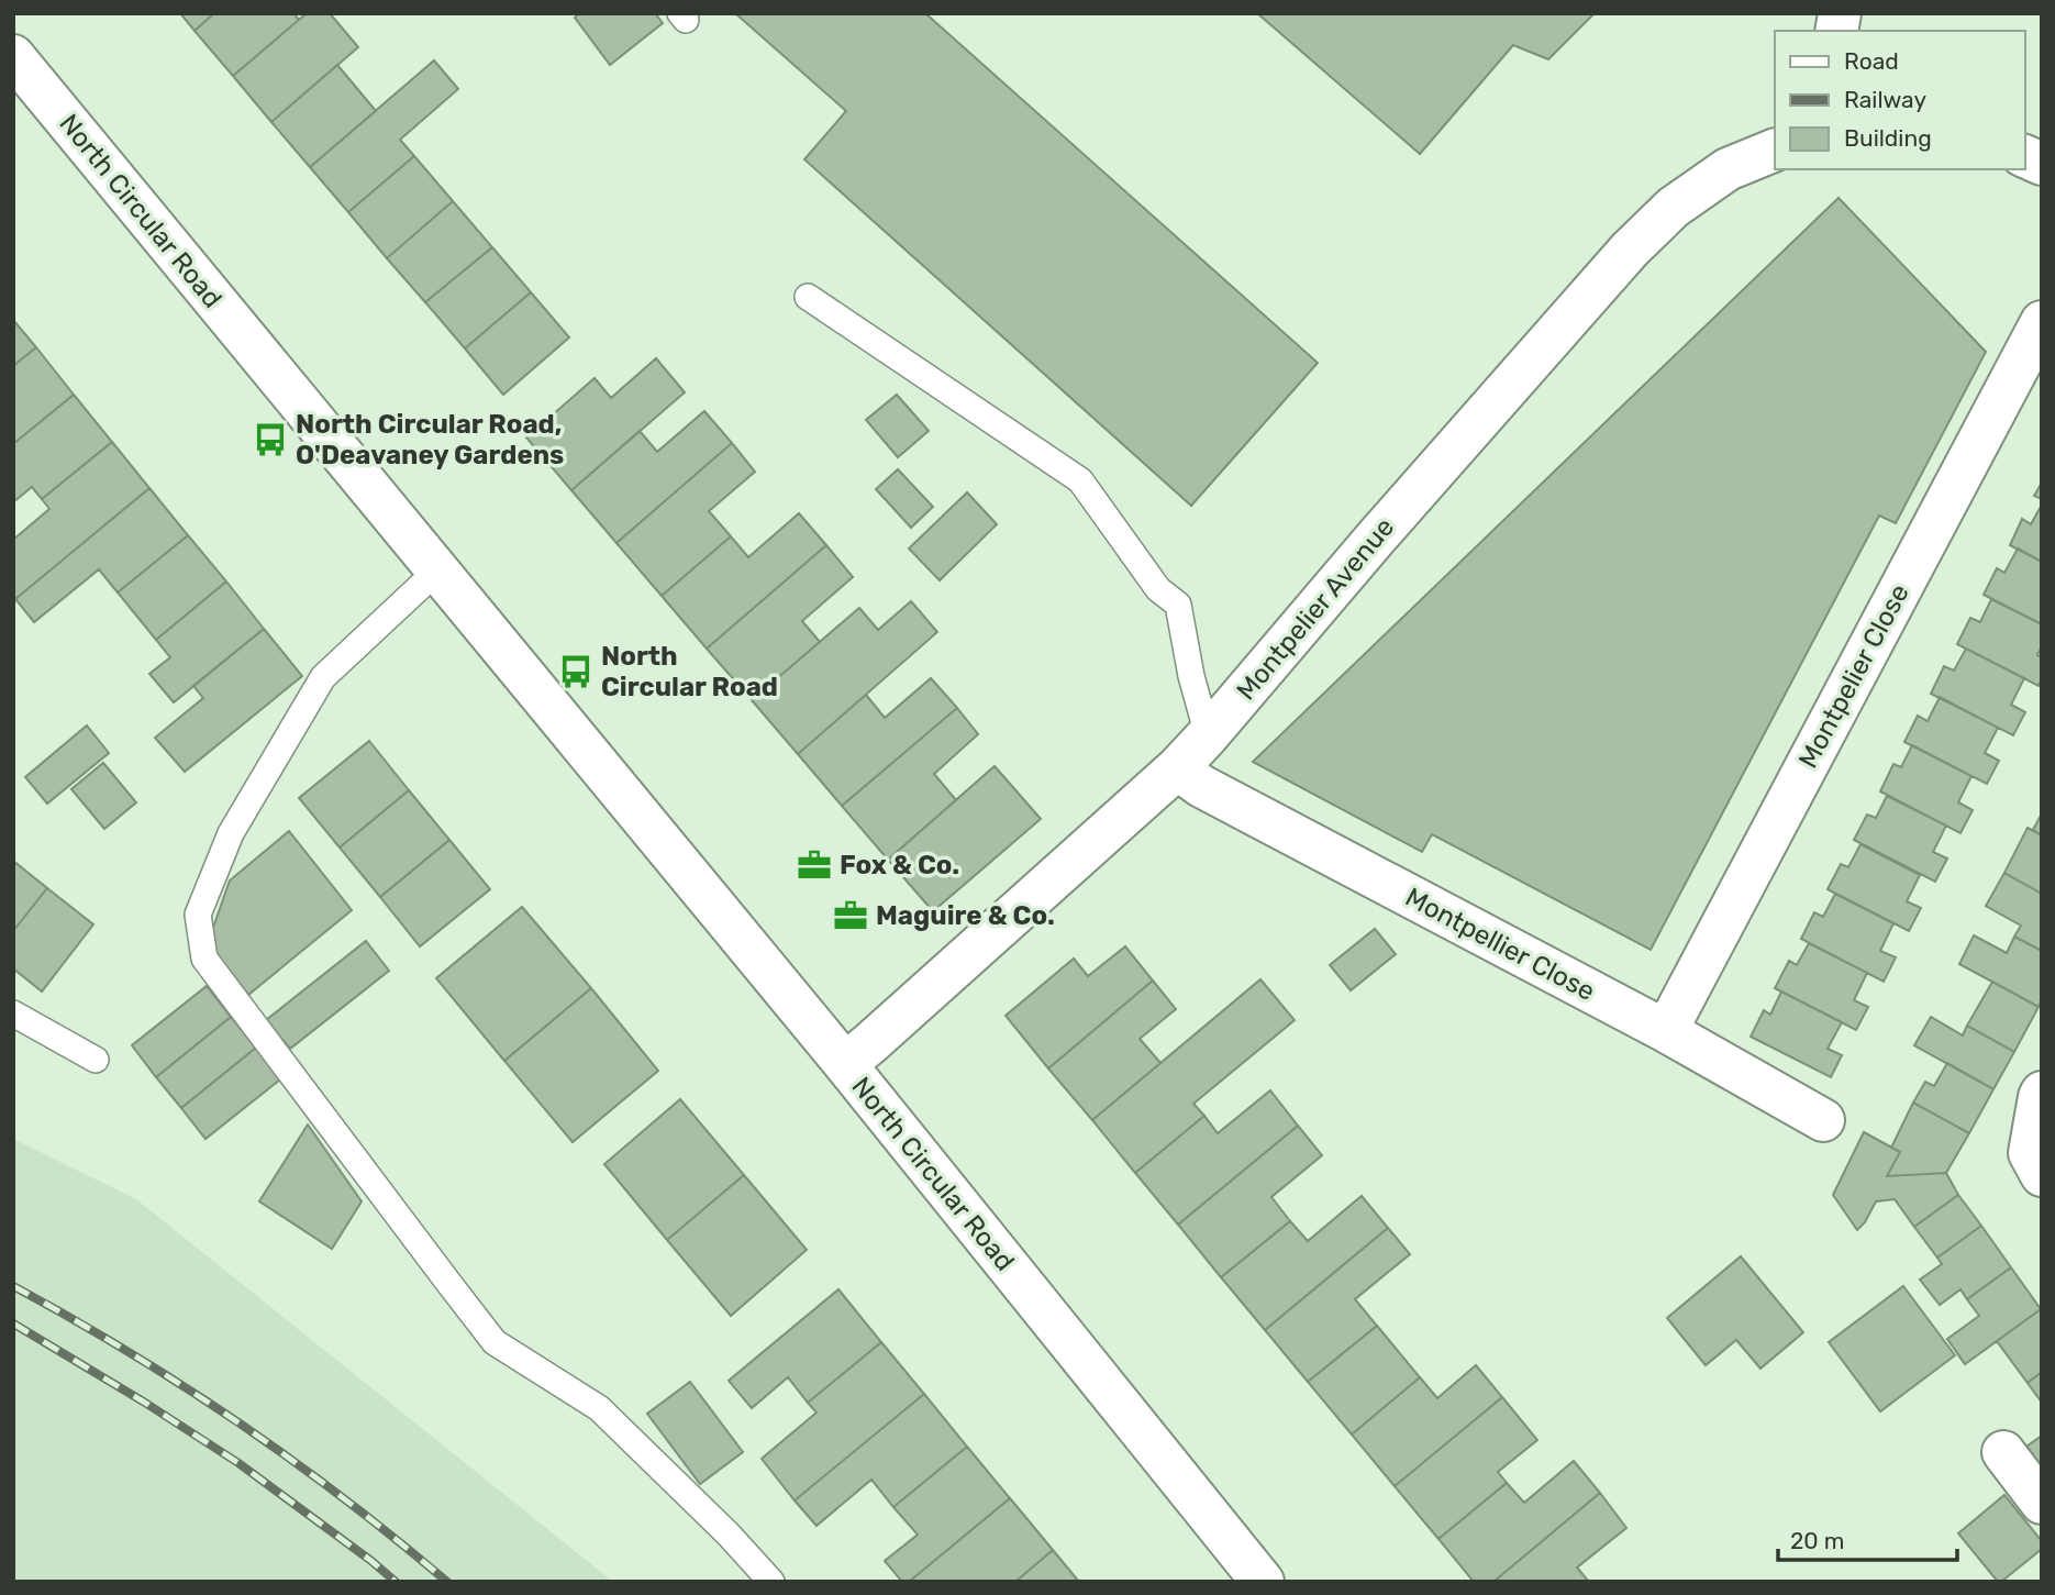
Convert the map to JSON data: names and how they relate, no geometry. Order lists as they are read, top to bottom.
{
  "streets": {
    "street": [
      "North Circular Road",
      "Montpelier Avenue",
      "Montpelier Close",
      "Montpellier Close"
    ]
  },
  "crossings": [
    ["North Circular Road", "Montpelier Avenue"],
    ["Montpelier Avenue", "Montpellier Close"],
    ["Montpelier Close", "Montpellier Close"]
  ],
  "places": {
    "bus stop": ["North Circular Road, O'Deavaney Gardens", "North Circular Road"],
    "office": ["Fox & Co.", "Maguire & Co."]
  },
  "legend": ["Road", "Railway", "Building"],
  "scale_bar": "20 m"
}
